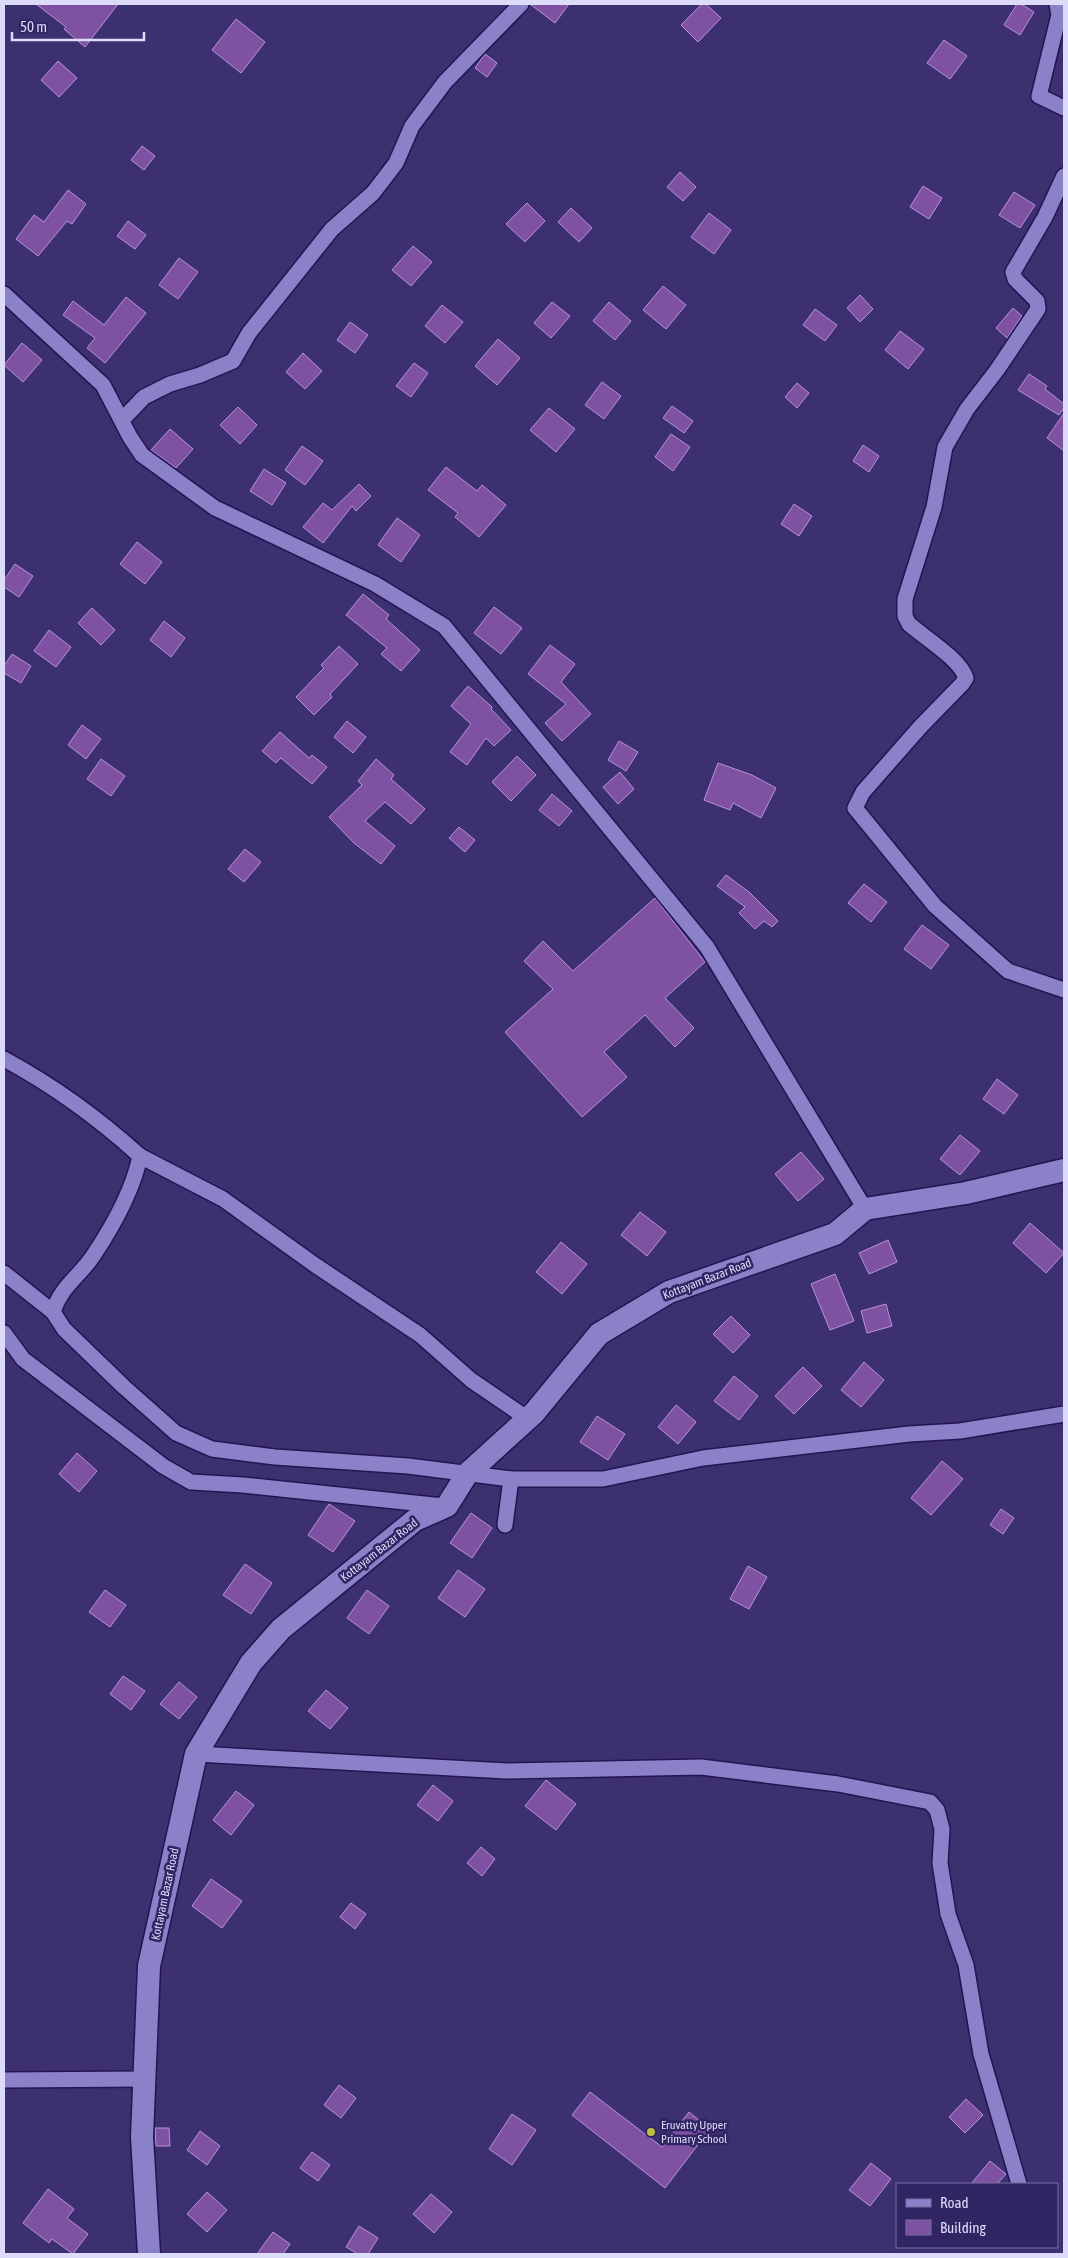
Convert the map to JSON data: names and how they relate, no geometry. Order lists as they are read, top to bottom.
{
  "streets": {
    "main road": ["Kottayam Bazar Road"]
  },
  "places": ["Eruvatty Upper Primary School"],
  "legend": ["Road", "Building"],
  "scale_bar": "50 m"
}
